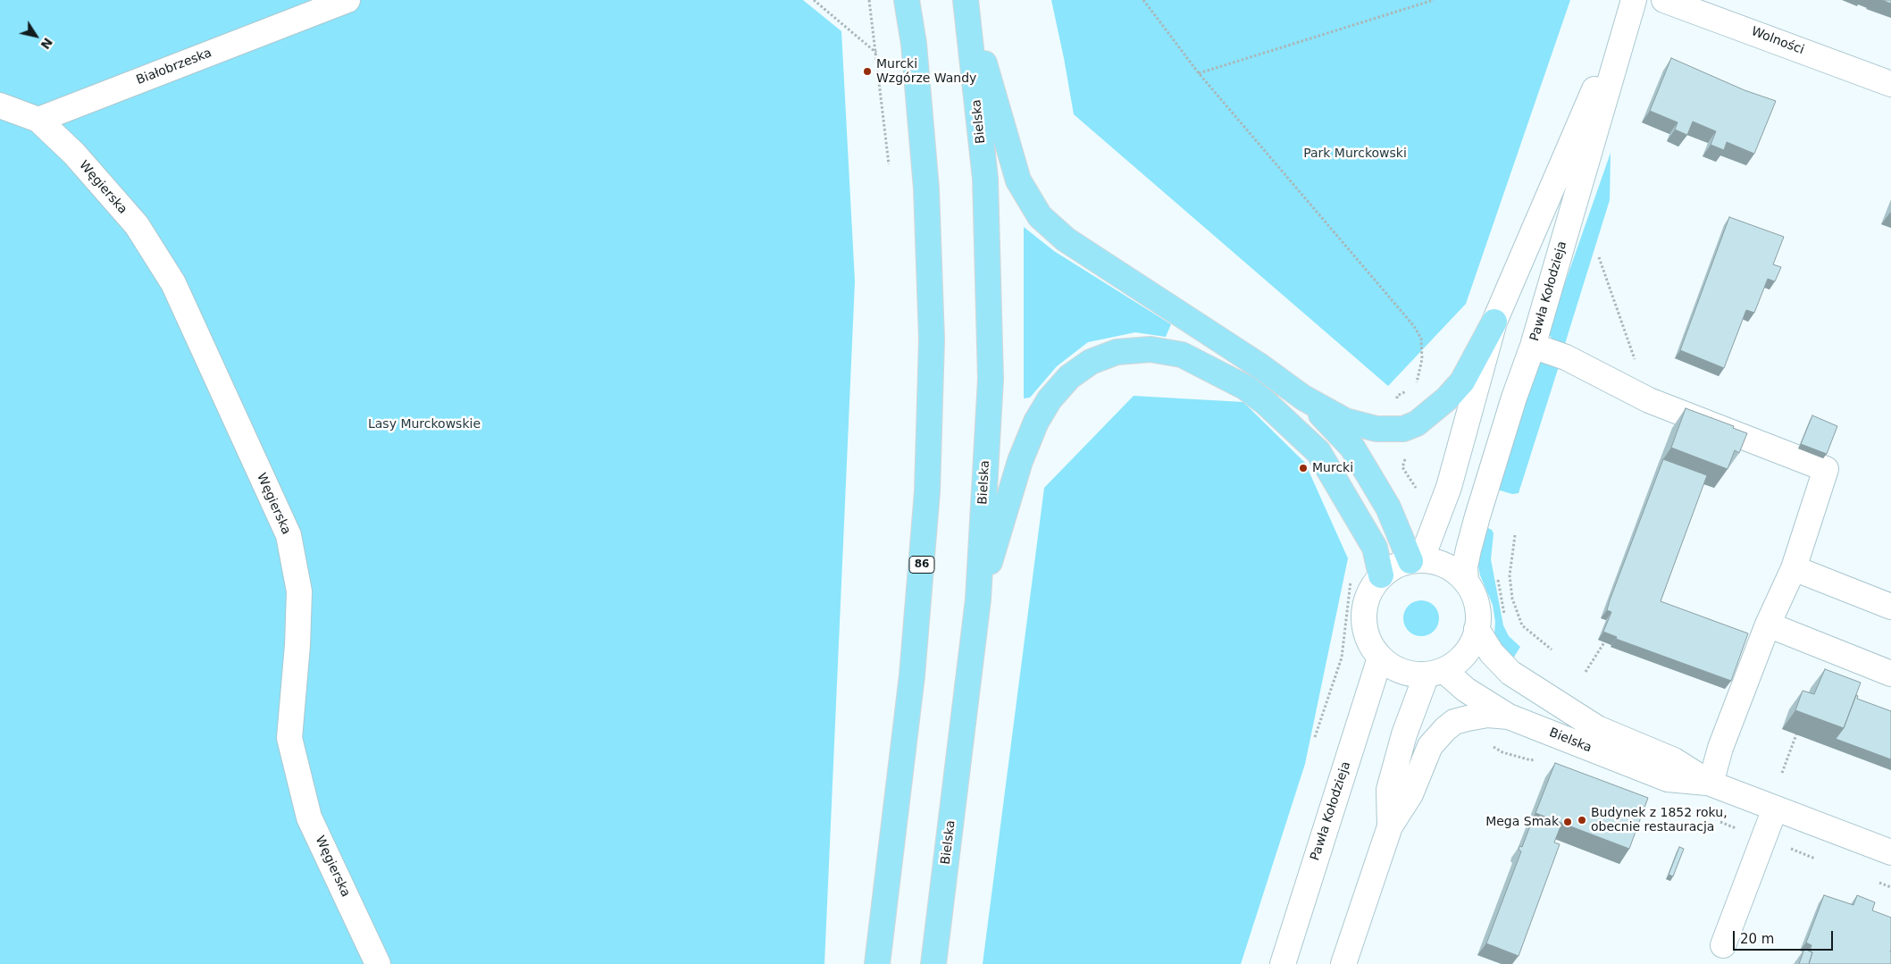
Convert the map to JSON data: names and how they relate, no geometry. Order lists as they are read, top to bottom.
{
  "streets": {
    "main road": ["Bielska", "86"],
    "street": [
      "Wolności",
      "Białobrzeska",
      "Węgierska",
      "Pawła Kołodzieja"
    ]
  },
  "crossings": [
    ["Białobrzeska", "Węgierska"],
    ["Bielska", "Pawła Kołodzieja"]
  ],
  "parks": ["Park Murckowski", "Lasy Murckowskie"],
  "places": [
    "Murcki Wzgórze Wandy",
    "Murcki",
    "Budynek z 1852 roku, obecnie restauracja",
    "Mega Smak"
  ],
  "scale_bar": "20 m",
  "north": "bottom right"
}
